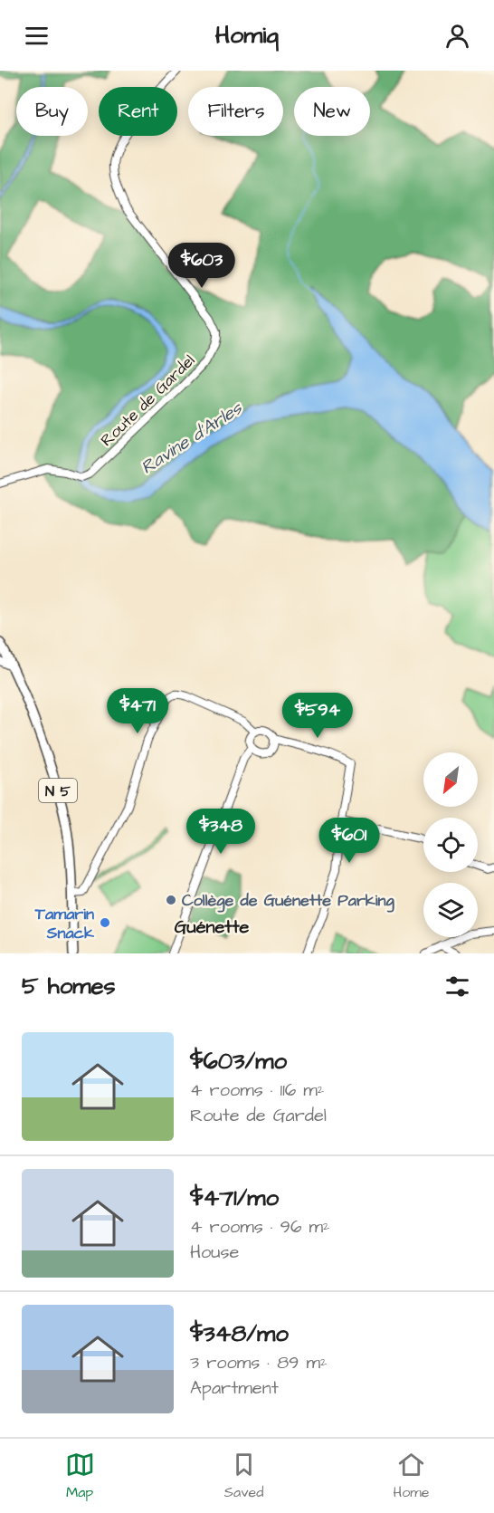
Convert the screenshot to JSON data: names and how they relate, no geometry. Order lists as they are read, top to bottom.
{
  "streets": {
    "main road": ["N 5"],
    "street": ["Route de Gardel"]
  },
  "districts": ["Guénette"],
  "water": ["Ravine d'Arles"],
  "places": ["Collège de Guénette Parking", "Tamarin Snack"],
  "north": "bottom left",
  "page": {
    "header": "Homiq",
    "chip": [
      "Buy",
      "Rent",
      "Filters",
      "New"
    ],
    "price": [
      "$603",
      "$471",
      "$594",
      "$348",
      "$601"
    ],
    "heading": "5 homes",
    "list": [
      {
        "name": "$603/mo",
        "note": "4 rooms · 116 m² · Route de Gardel"
      },
      {
        "name": "$471/mo",
        "note": "4 rooms · 96 m² · House"
      },
      {
        "name": "$348/mo",
        "note": "3 rooms · 89 m² · Apartment"
      }
    ],
    "tabs": ["Map", "Saved", "Home"]
  }
}
